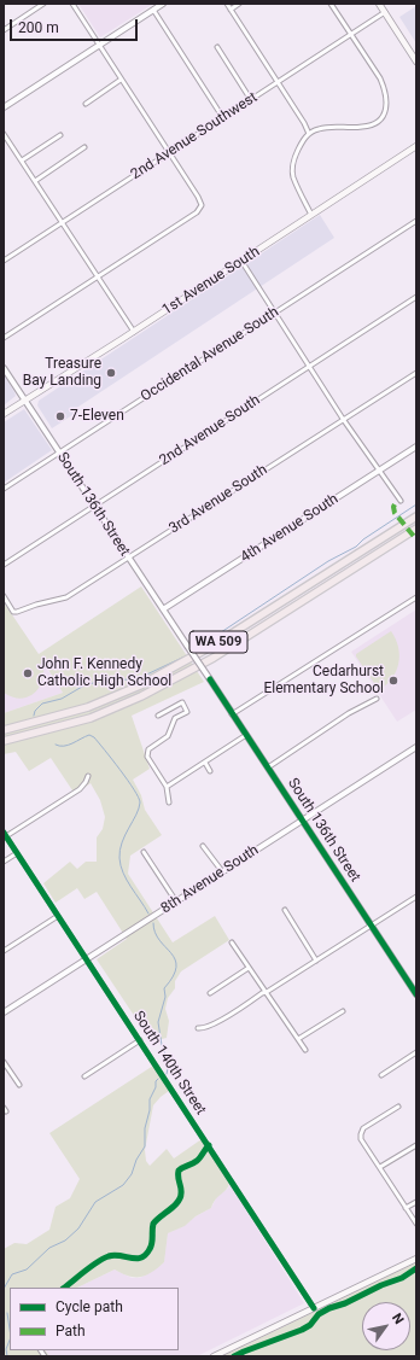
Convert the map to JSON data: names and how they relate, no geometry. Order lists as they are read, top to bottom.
{
  "streets": {
    "highway": ["WA 509"],
    "main road": ["1st Avenue South"],
    "street": [
      "2nd Avenue Southwest",
      "Occidental Avenue South",
      "2nd Avenue South",
      "3rd Avenue South",
      "South 136th Street",
      "4th Avenue South",
      "8th Avenue South",
      "South 140th Street"
    ]
  },
  "crossings": [
    ["1st Avenue South", "South 136th Street"],
    ["Occidental Avenue South", "South 136th Street"],
    ["2nd Avenue South", "South 136th Street"],
    ["3rd Avenue South", "South 136th Street"],
    ["South 136th Street", "4th Avenue South"],
    ["South 136th Street", "8th Avenue South"],
    ["8th Avenue South", "South 140th Street"]
  ],
  "places": [
    "Treasure Bay Landing",
    "7-Eleven",
    "John F. Kennedy Catholic High School",
    "Cedarhurst Elementary School"
  ],
  "legend": ["Cycle path", "Path"],
  "scale_bar": "200 m",
  "north": "top right"
}
